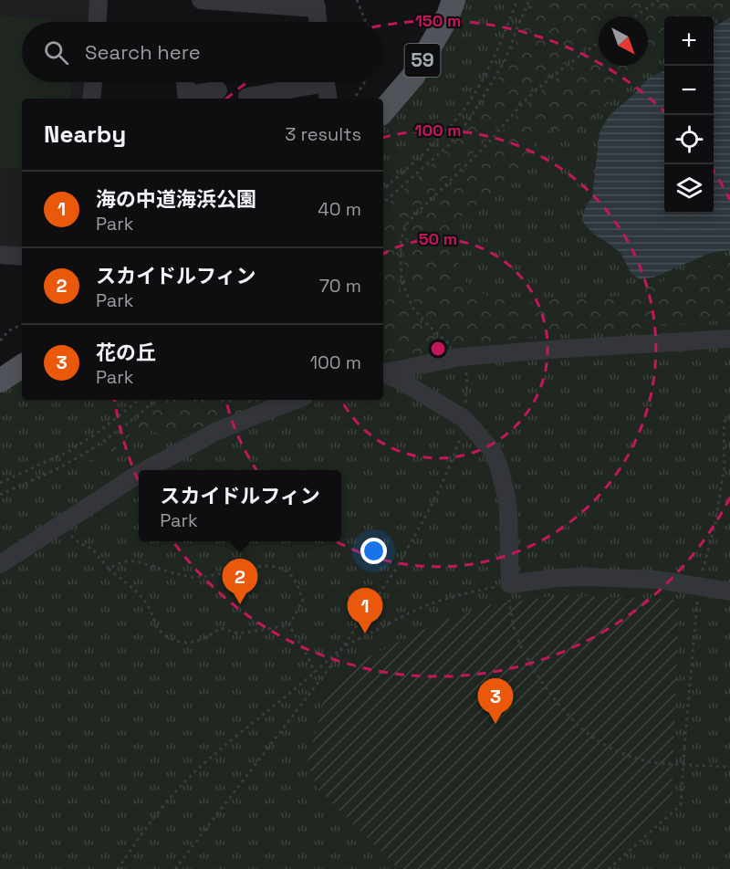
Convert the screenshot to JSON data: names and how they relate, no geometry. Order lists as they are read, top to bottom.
{
  "streets": {
    "main road": ["59"]
  },
  "north": "bottom right",
  "page": {
    "map_buttons": ["+", "−"],
    "search": "Search here",
    "heading": ["Nearby", "3 results"],
    "list": [
      {
        "mark": "1",
        "name": "海の中道海浜公園",
        "note": "Park",
        "value": "40 m"
      },
      {
        "mark": "2",
        "name": "スカイドルフィン",
        "note": "Park",
        "value": "70 m"
      },
      {
        "mark": "3",
        "name": "花の丘",
        "note": "Park",
        "value": "100 m"
      }
    ],
    "popup": ["スカイドルフィン", "Park"],
    "pins": ["2", "1", "3"]
  },
  "rings": ["150 m", "100 m", "50 m"]
}
